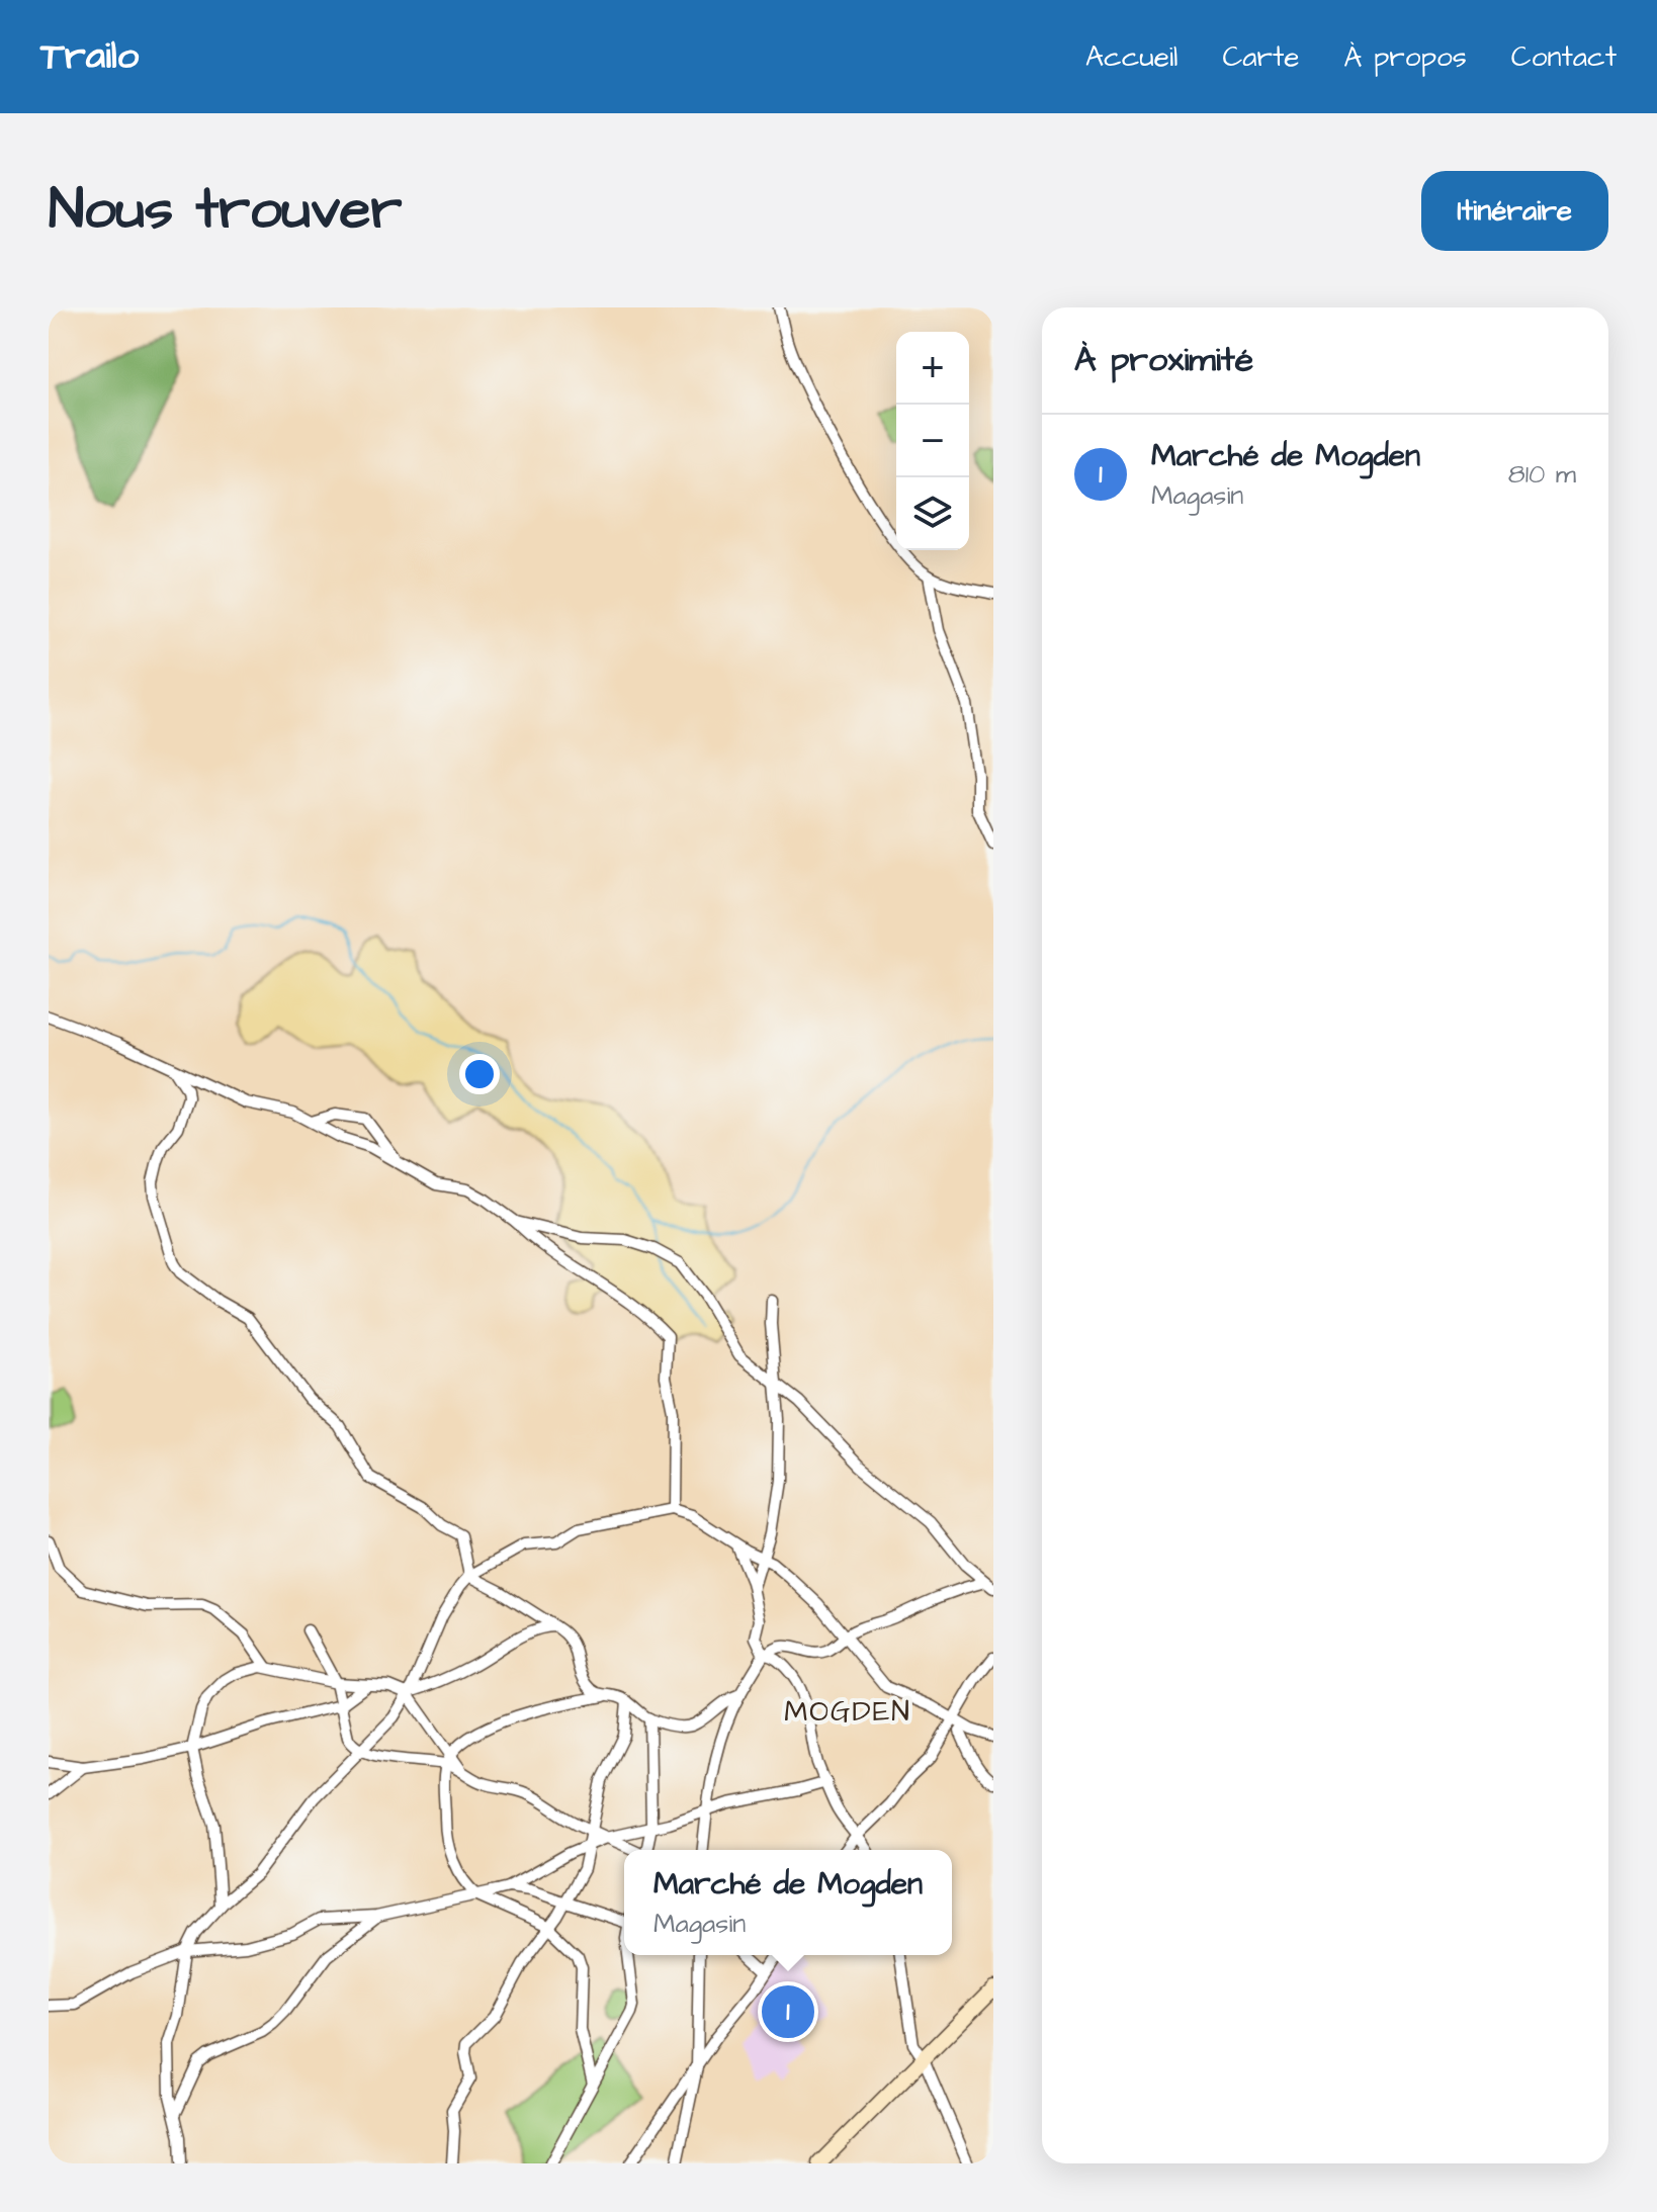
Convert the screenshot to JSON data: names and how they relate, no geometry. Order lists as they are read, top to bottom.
{
  "districts": ["MOGDEN"],
  "page": {
    "header": "Trailo",
    "nav": [
      "Accueil",
      "Carte",
      "À propos",
      "Contact"
    ],
    "title": "Nous trouver",
    "buttons": "Itinéraire",
    "heading": "À proximité",
    "map_buttons": ["+", "−"],
    "list": [
      {
        "mark": "1",
        "name": "Marché de Mogden",
        "note": "Magasin",
        "value": "810 m"
      }
    ],
    "popup": ["Marché de Mogden", "Magasin"],
    "pins": "1"
  }
}
